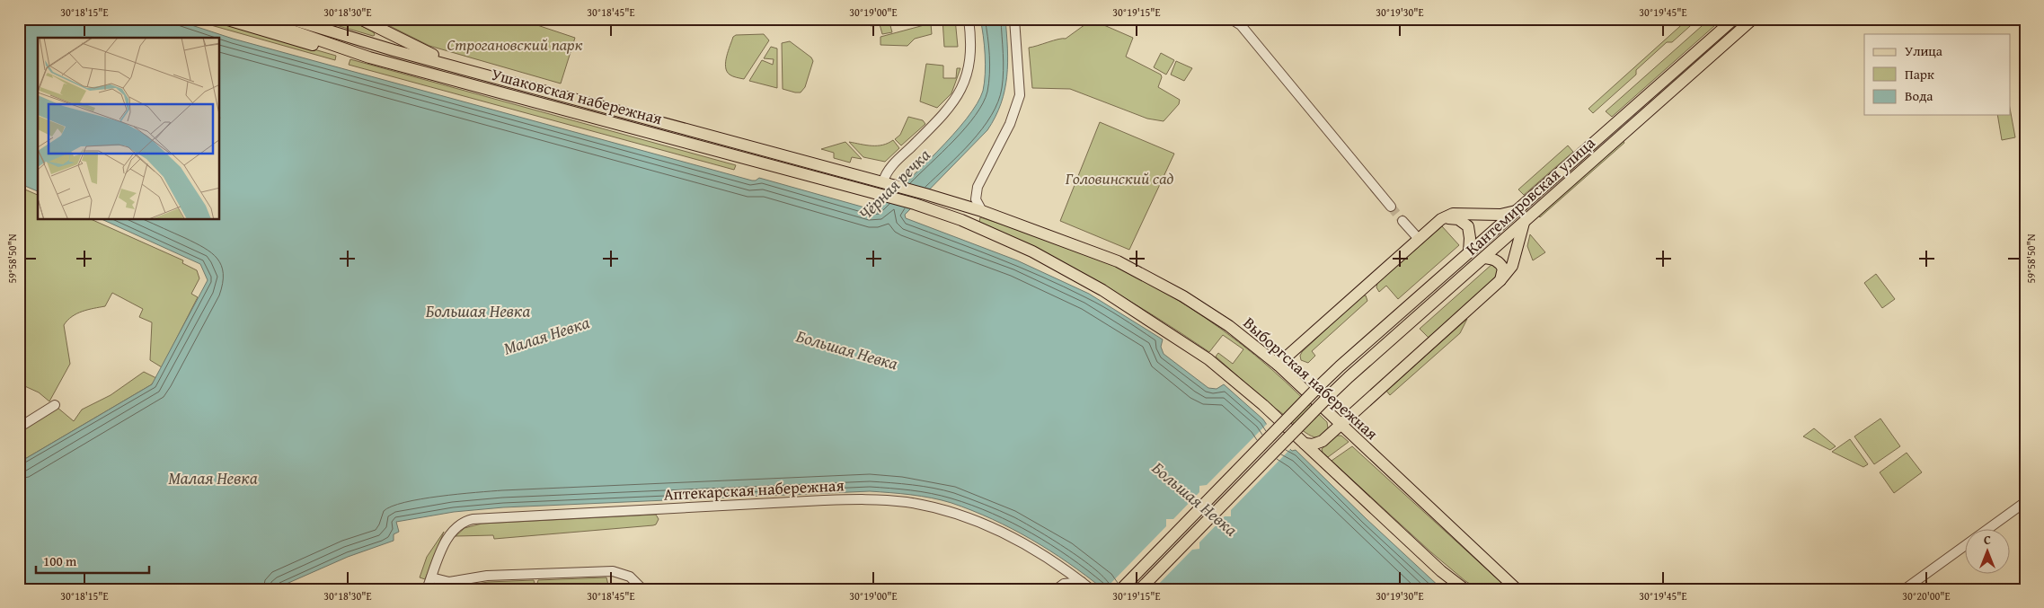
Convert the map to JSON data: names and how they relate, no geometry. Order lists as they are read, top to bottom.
{
  "streets": {
    "main road": ["Ушаковская набережная", "Кантемировская улица", "Выборгская набережная"],
    "street": ["Аптекарская набережная"]
  },
  "crossings": [
    ["Ушаковская набережная", "Выборгская набережная"]
  ],
  "water": ["Чёрная речка", "Большая Невка", "Малая Невка"],
  "parks": ["Строгановский парк", "Головинский сад"],
  "legend": ["Улица", "Парк", "Вода"],
  "scale_bar": "100 m",
  "north": "top",
  "coordinates": [
    "30°18'15\"E",
    "30°18'30\"E",
    "30°18'45\"E",
    "30°19'00\"E",
    "30°19'15\"E",
    "30°19'30\"E",
    "30°19'45\"E",
    "59°58'50\"N",
    "30°20'00\"E"
  ]
}
